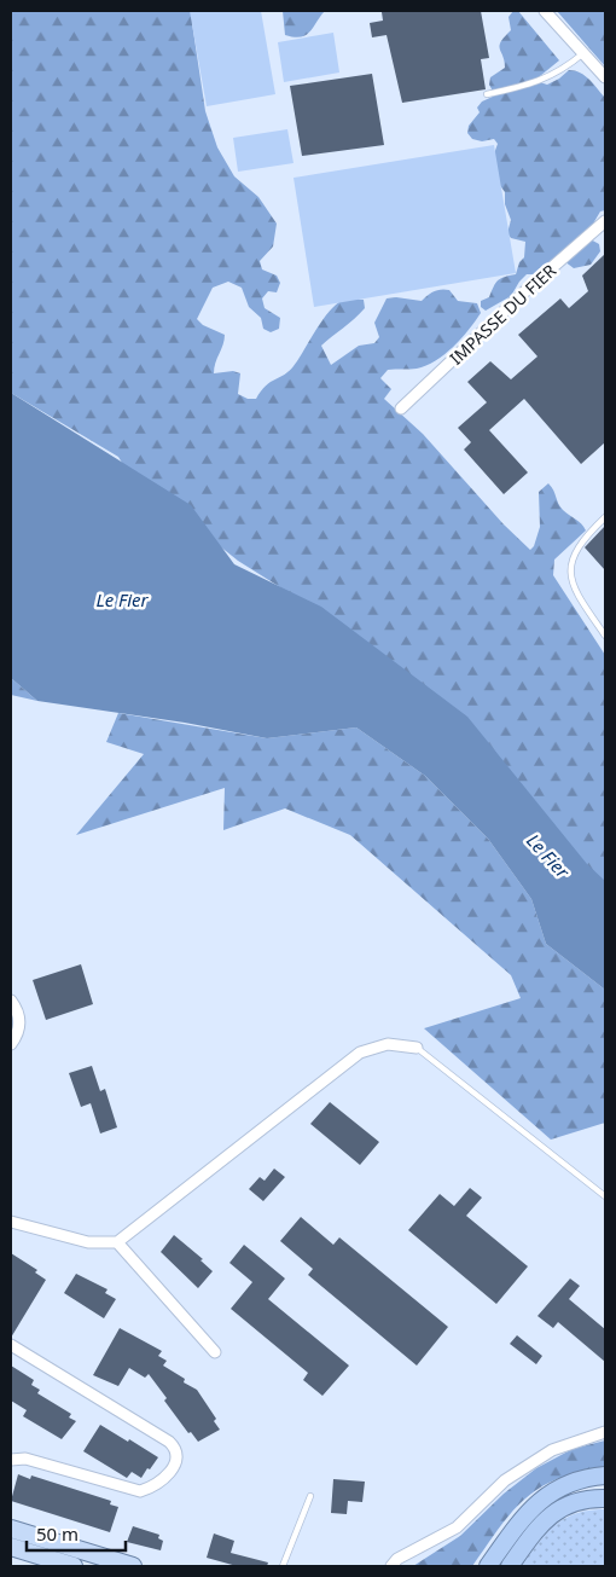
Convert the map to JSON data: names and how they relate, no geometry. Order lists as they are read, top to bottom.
{
  "streets": {
    "street": ["IMPASSE DU FIER"]
  },
  "water": ["Le Fier"],
  "scale_bar": "50 m"
}
